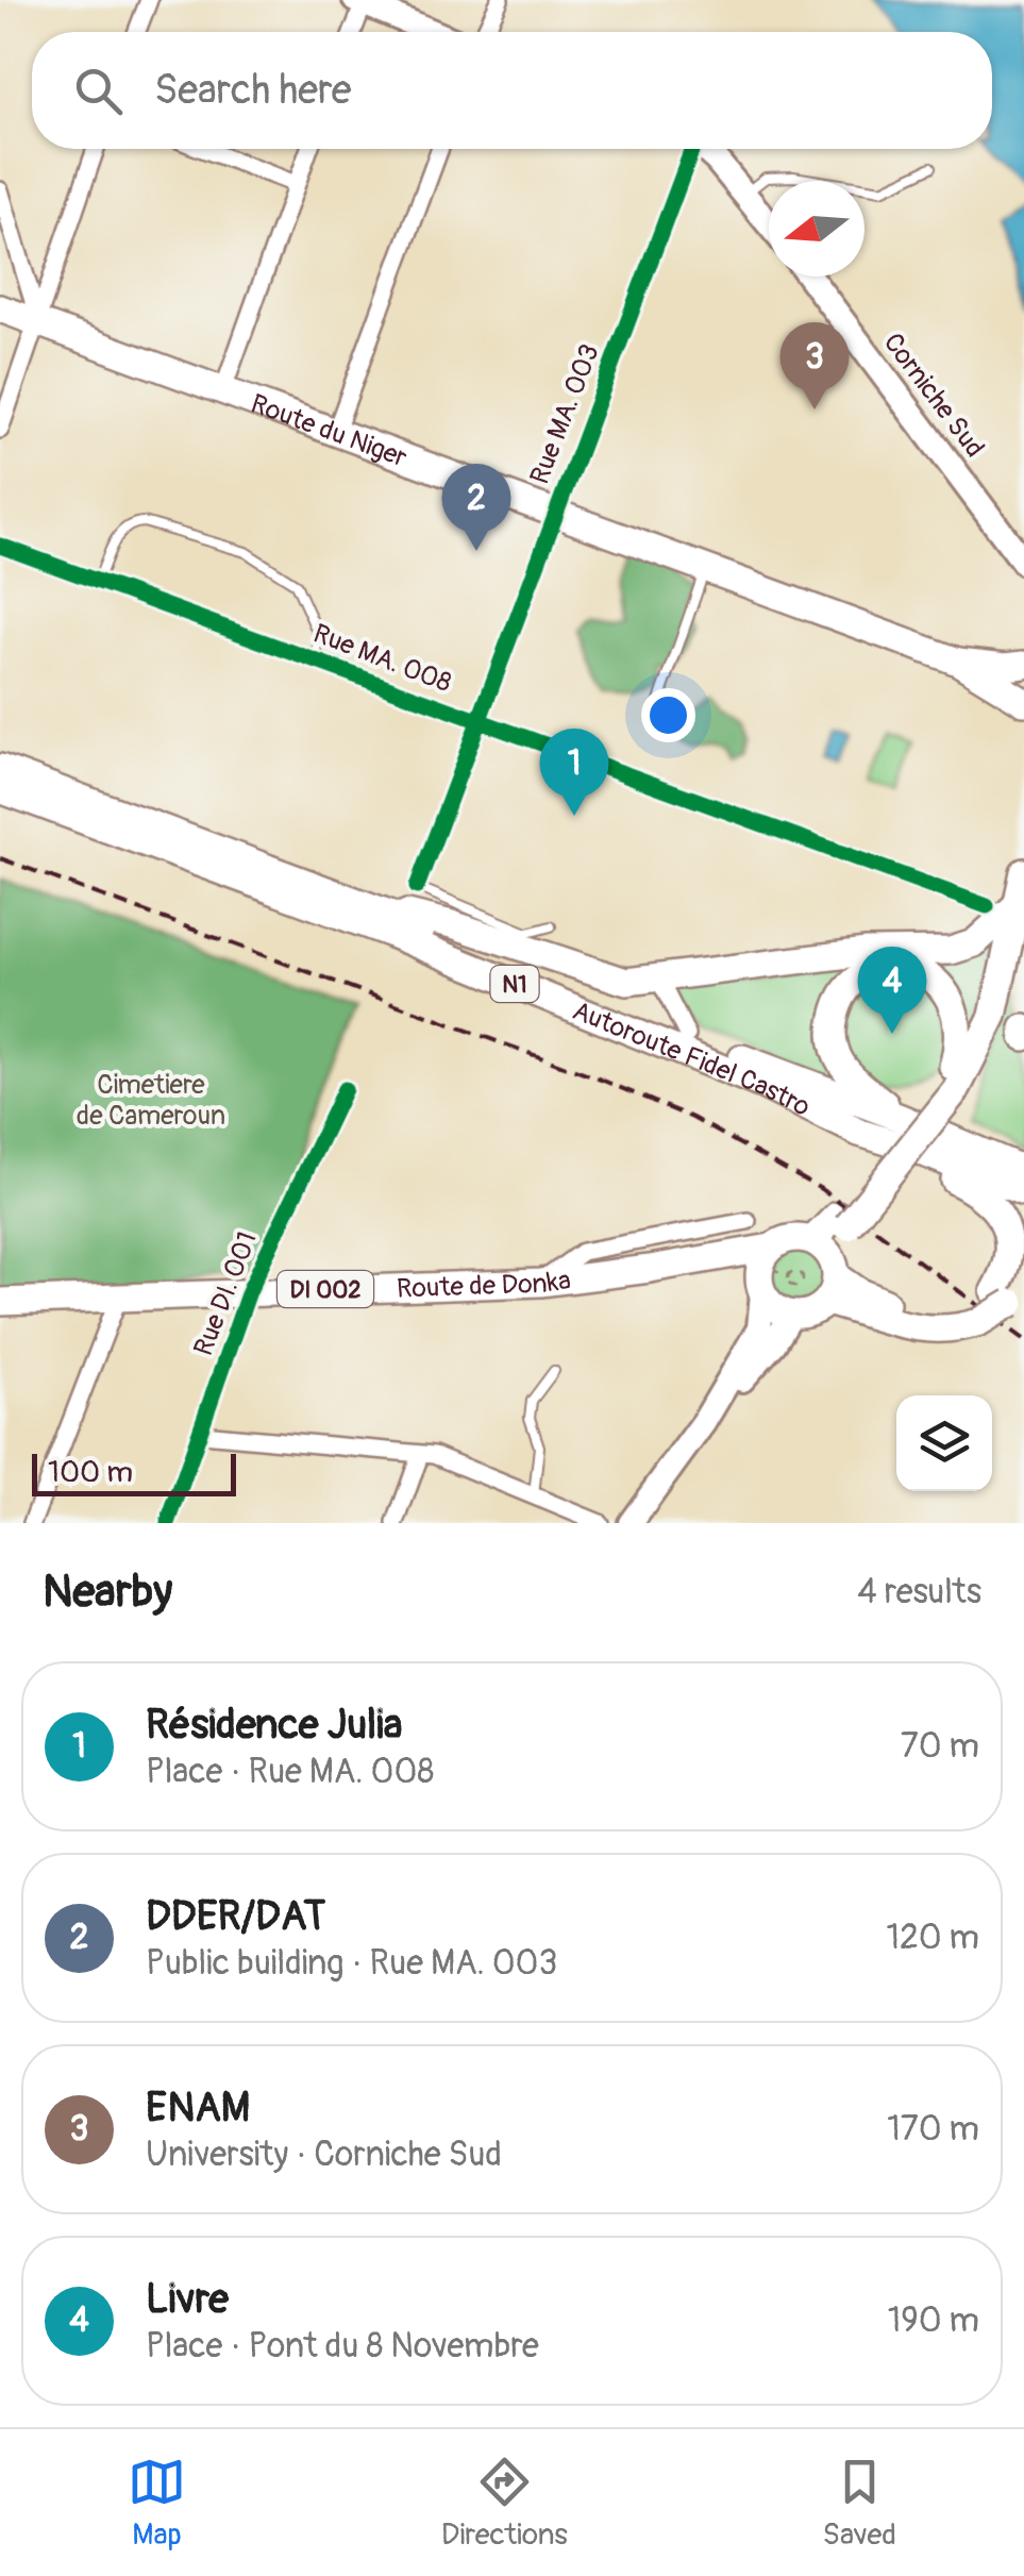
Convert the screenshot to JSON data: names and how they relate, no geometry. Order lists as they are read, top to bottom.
{
  "streets": {
    "main road": [
      "Corniche Sud",
      "Route du Niger",
      "N1",
      "Autoroute Fidel Castro",
      "Route de Donka",
      "DI 002"
    ],
    "street": ["Rue MA. 003", "Rue MA. 008", "Rue DI. 001"]
  },
  "crossings": [
    ["Rue MA. 003", "Route du Niger"],
    ["Rue MA. 003", "Rue MA. 008"],
    ["Route de Donka", "Rue DI. 001"]
  ],
  "parks": ["Cimetiere de Cameroun"],
  "scale_bar": "100 m",
  "north": "left",
  "page": {
    "search": "Search here",
    "pins": [
      "3",
      "2",
      "1",
      "4"
    ],
    "scale": "100 m",
    "heading": ["Nearby", "4 results"],
    "list": [
      {
        "mark": "1",
        "name": "Résidence Julia",
        "note": "Place · Rue MA. 008",
        "value": "70 m"
      },
      {
        "mark": "2",
        "name": "DDER/DAT",
        "note": "Public building · Rue MA. 003",
        "value": "120 m"
      },
      {
        "mark": "3",
        "name": "ENAM",
        "note": "University · Corniche Sud",
        "value": "170 m"
      },
      {
        "mark": "4",
        "name": "Livre",
        "note": "Place · Pont du 8 Novembre",
        "value": "190 m"
      }
    ],
    "nav": ["Map", "Directions", "Saved"]
  }
}
